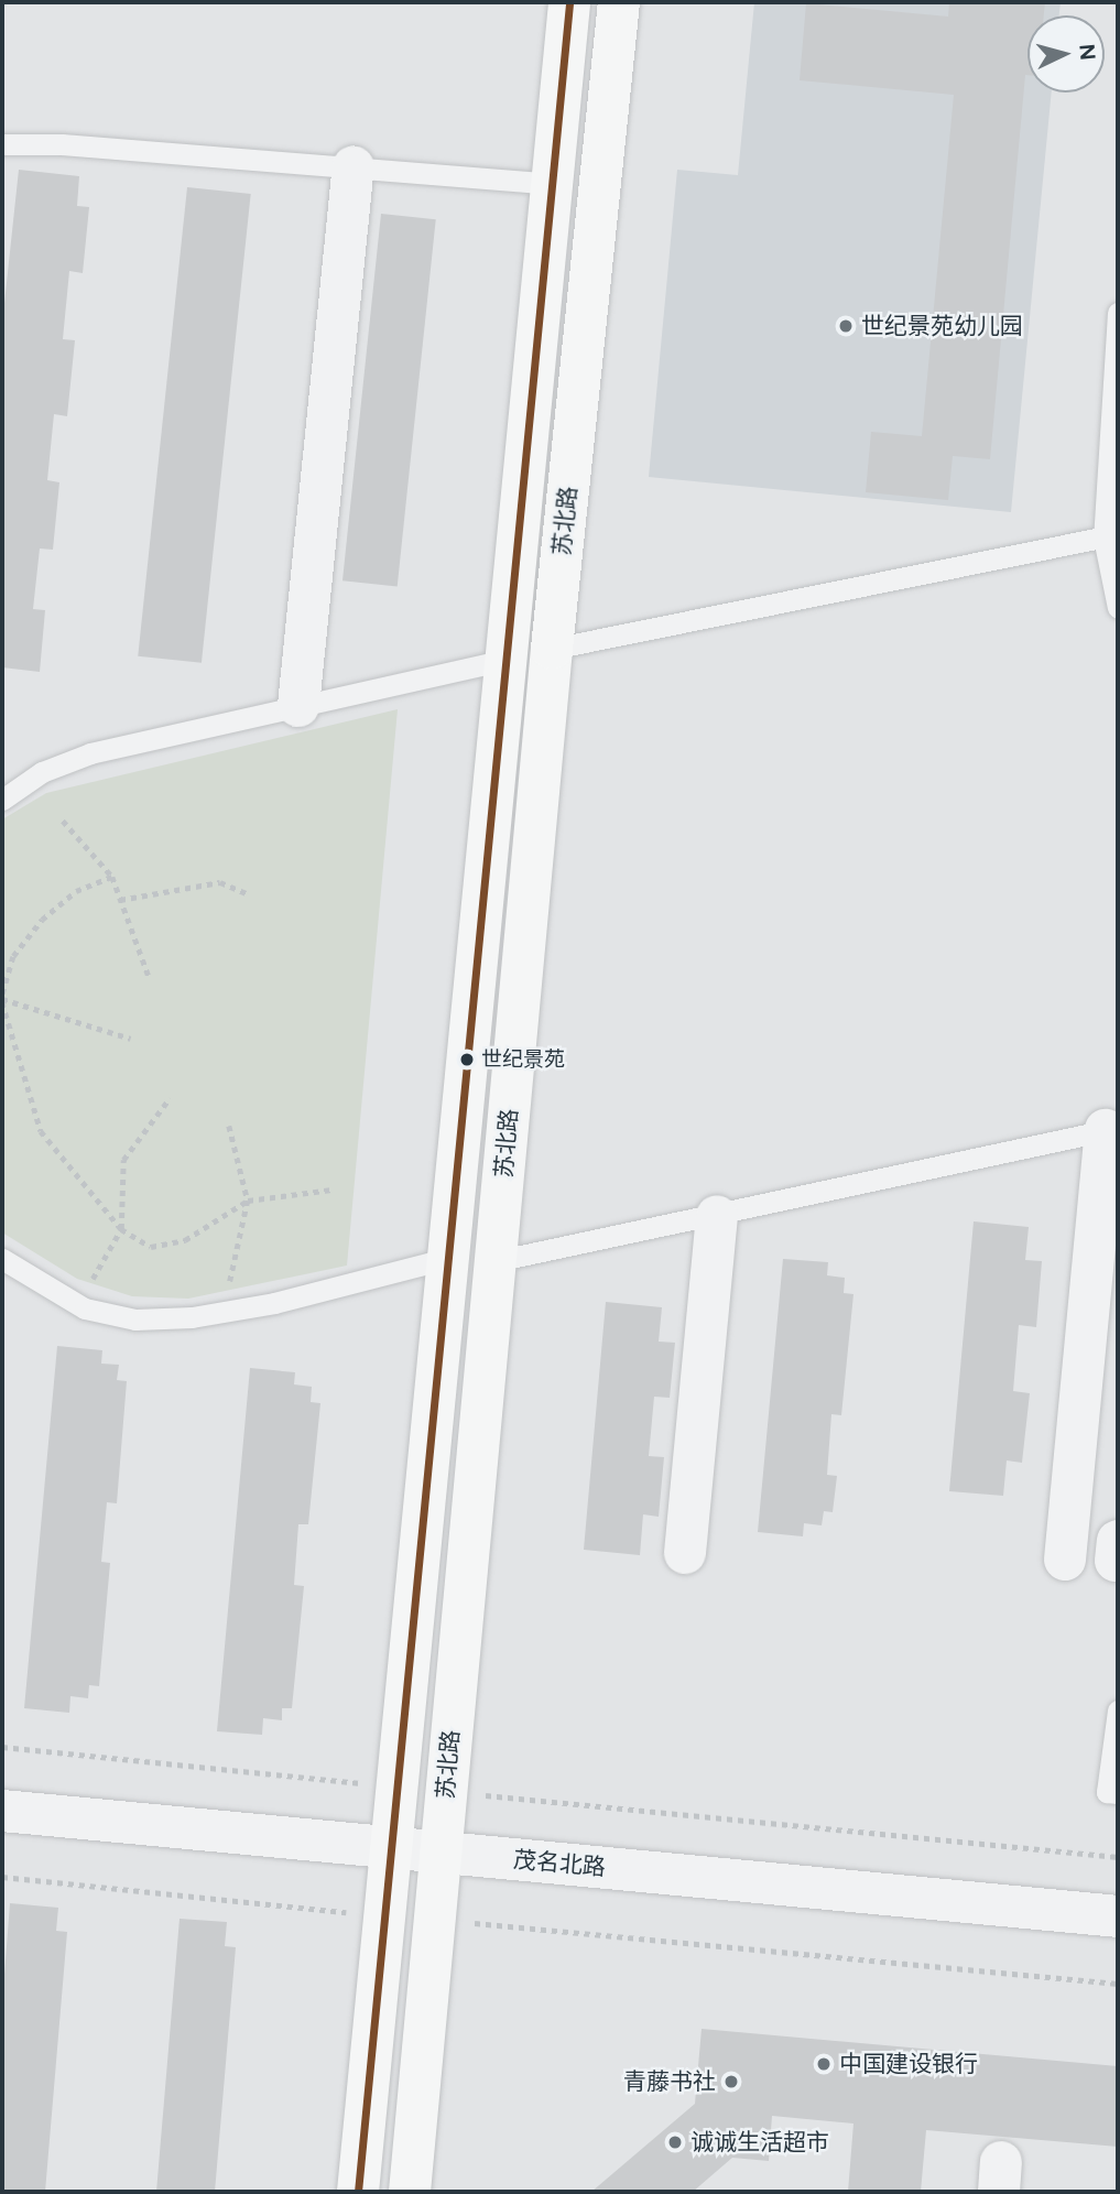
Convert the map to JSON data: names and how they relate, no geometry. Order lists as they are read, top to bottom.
{
  "streets": {
    "main road": ["苏北路"],
    "street": ["茂名北路"]
  },
  "crossings": [
    ["苏北路", "茂名北路"]
  ],
  "places": [
    "世纪景苑幼儿园",
    "世纪景苑",
    "中国建设银行",
    "青藤书社",
    "诚诚生活超市"
  ],
  "north": "right"
}
